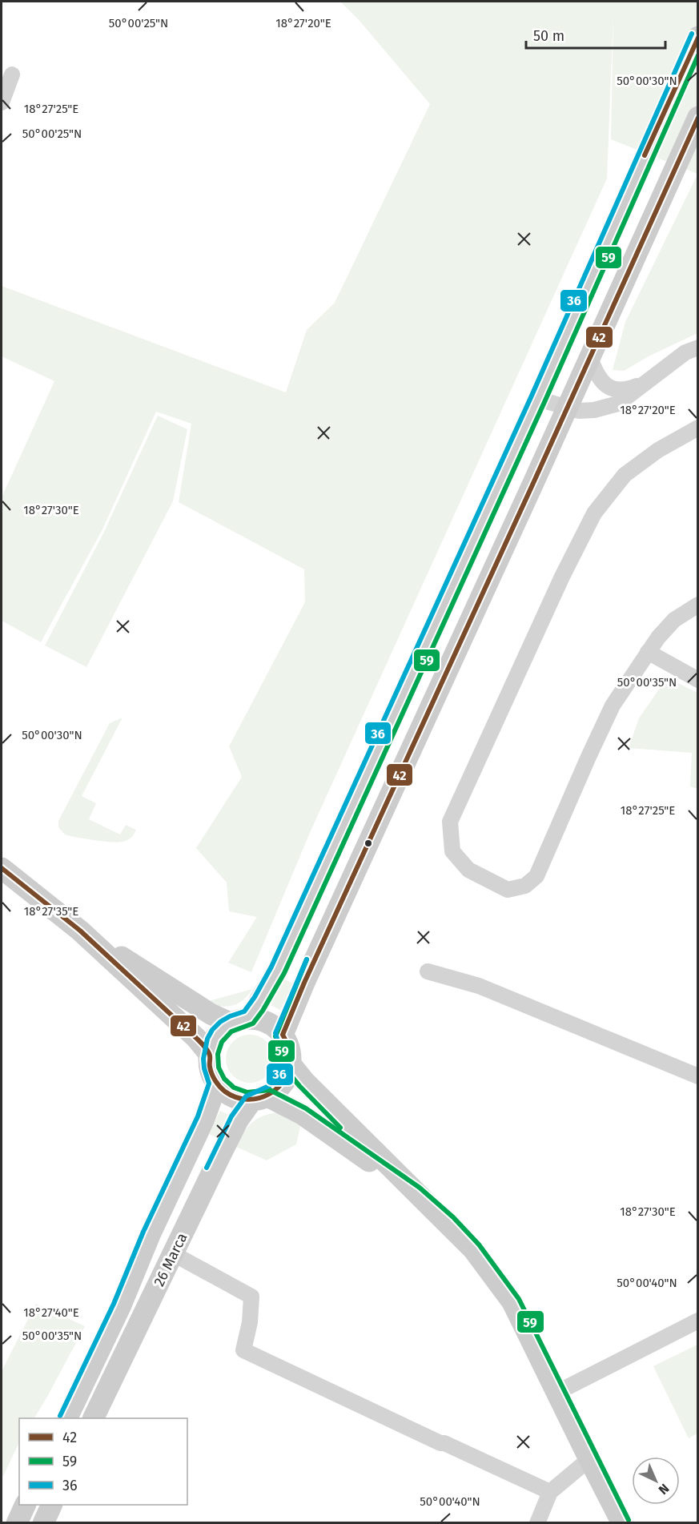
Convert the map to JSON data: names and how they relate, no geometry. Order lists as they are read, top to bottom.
{
  "streets": {
    "main road": ["26 Marca"]
  },
  "lines": ["transit line 36", "transit line 42", "transit line 59"],
  "legend": ["42", "59", "36"],
  "scale_bar": "50 m",
  "north": "bottom right",
  "coordinates": [
    "50°00'25\"N",
    "18°27'20\"E",
    "50°00'30\"N",
    "18°27'25\"E",
    "18°27'30\"E",
    "50°00'35\"N",
    "18°27'35\"E",
    "50°00'40\"N",
    "18°27'40\"E"
  ]
}
